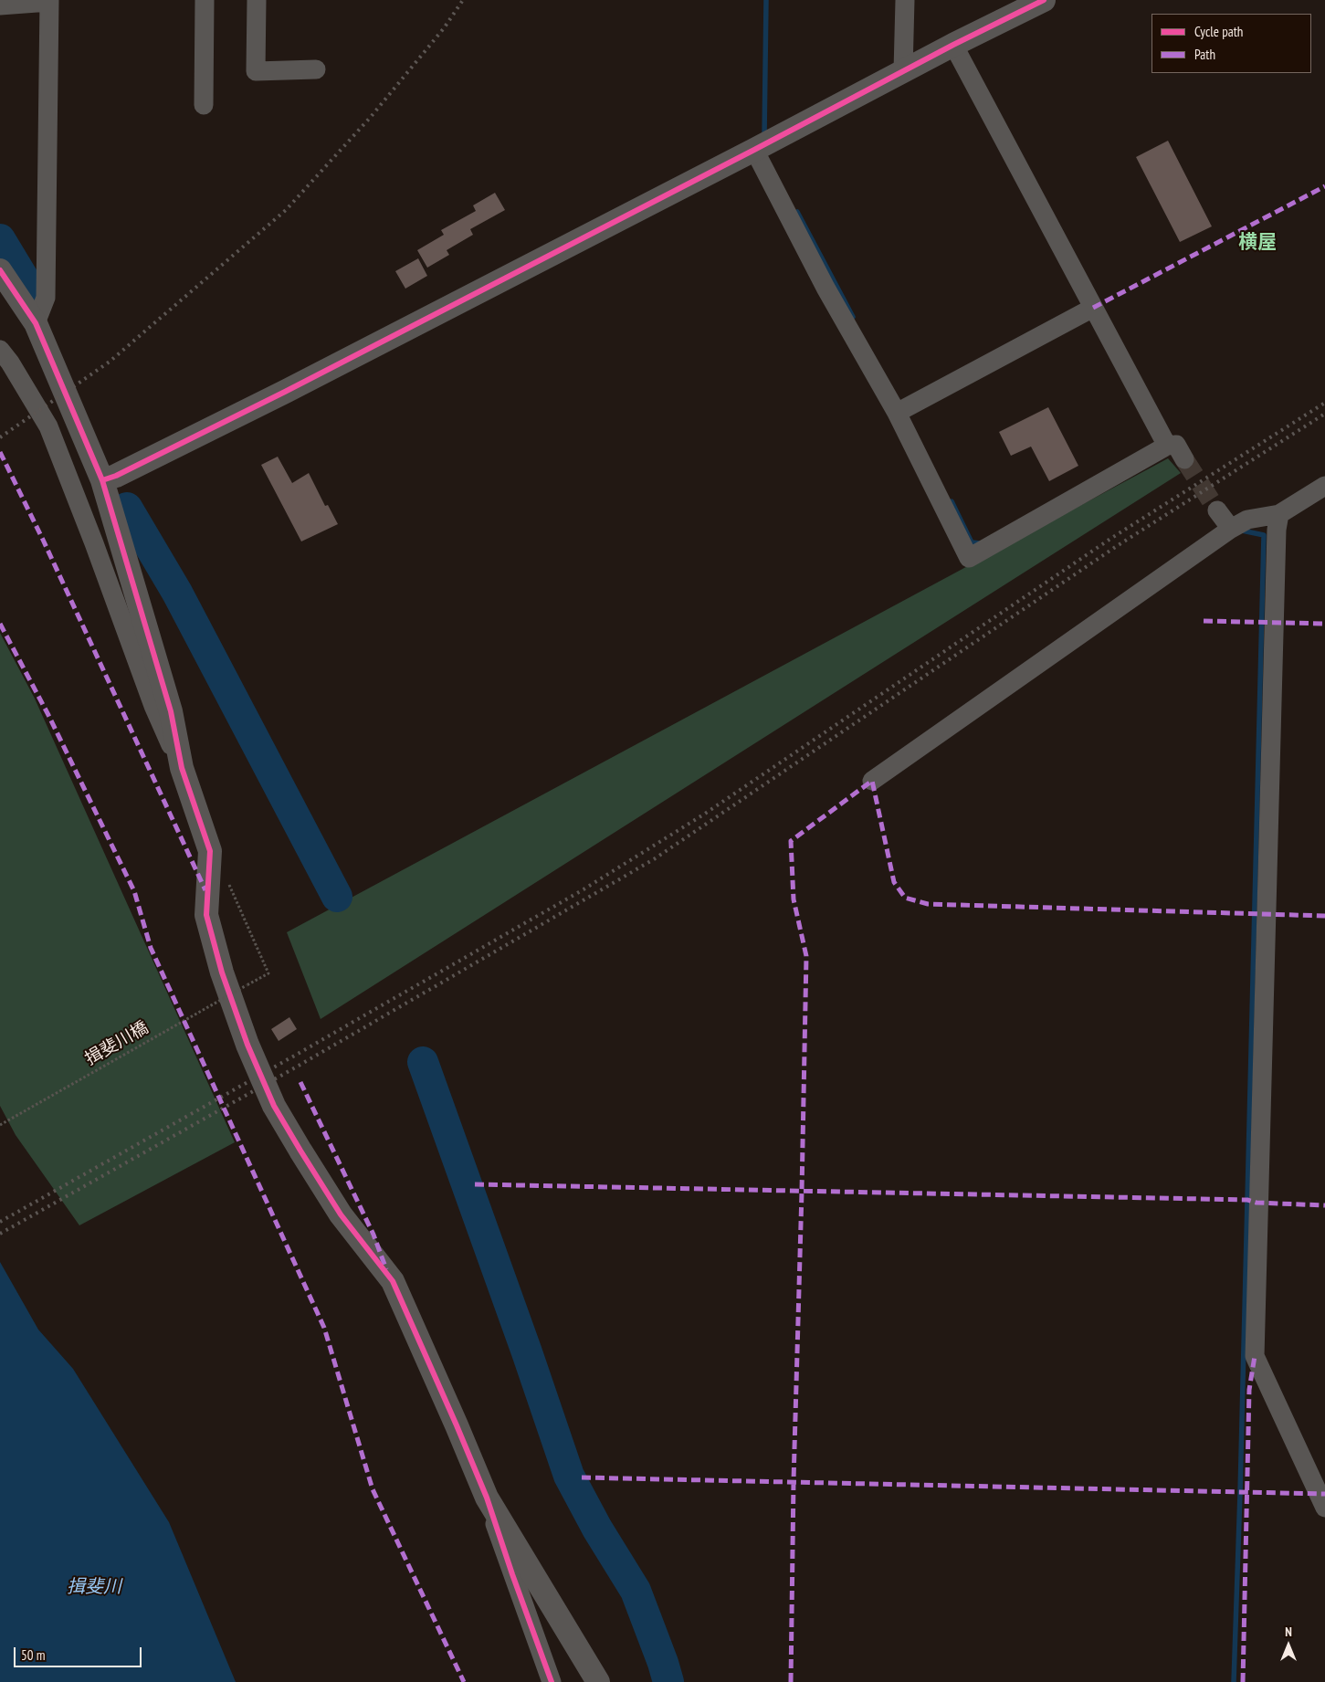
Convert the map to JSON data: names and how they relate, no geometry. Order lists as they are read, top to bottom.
{
  "streets": {
    "path": ["揖斐川橋"]
  },
  "districts": ["横屋"],
  "water": ["揖斐川"],
  "legend": ["Cycle path", "Path"],
  "scale_bar": "50 m",
  "north": "top"
}
